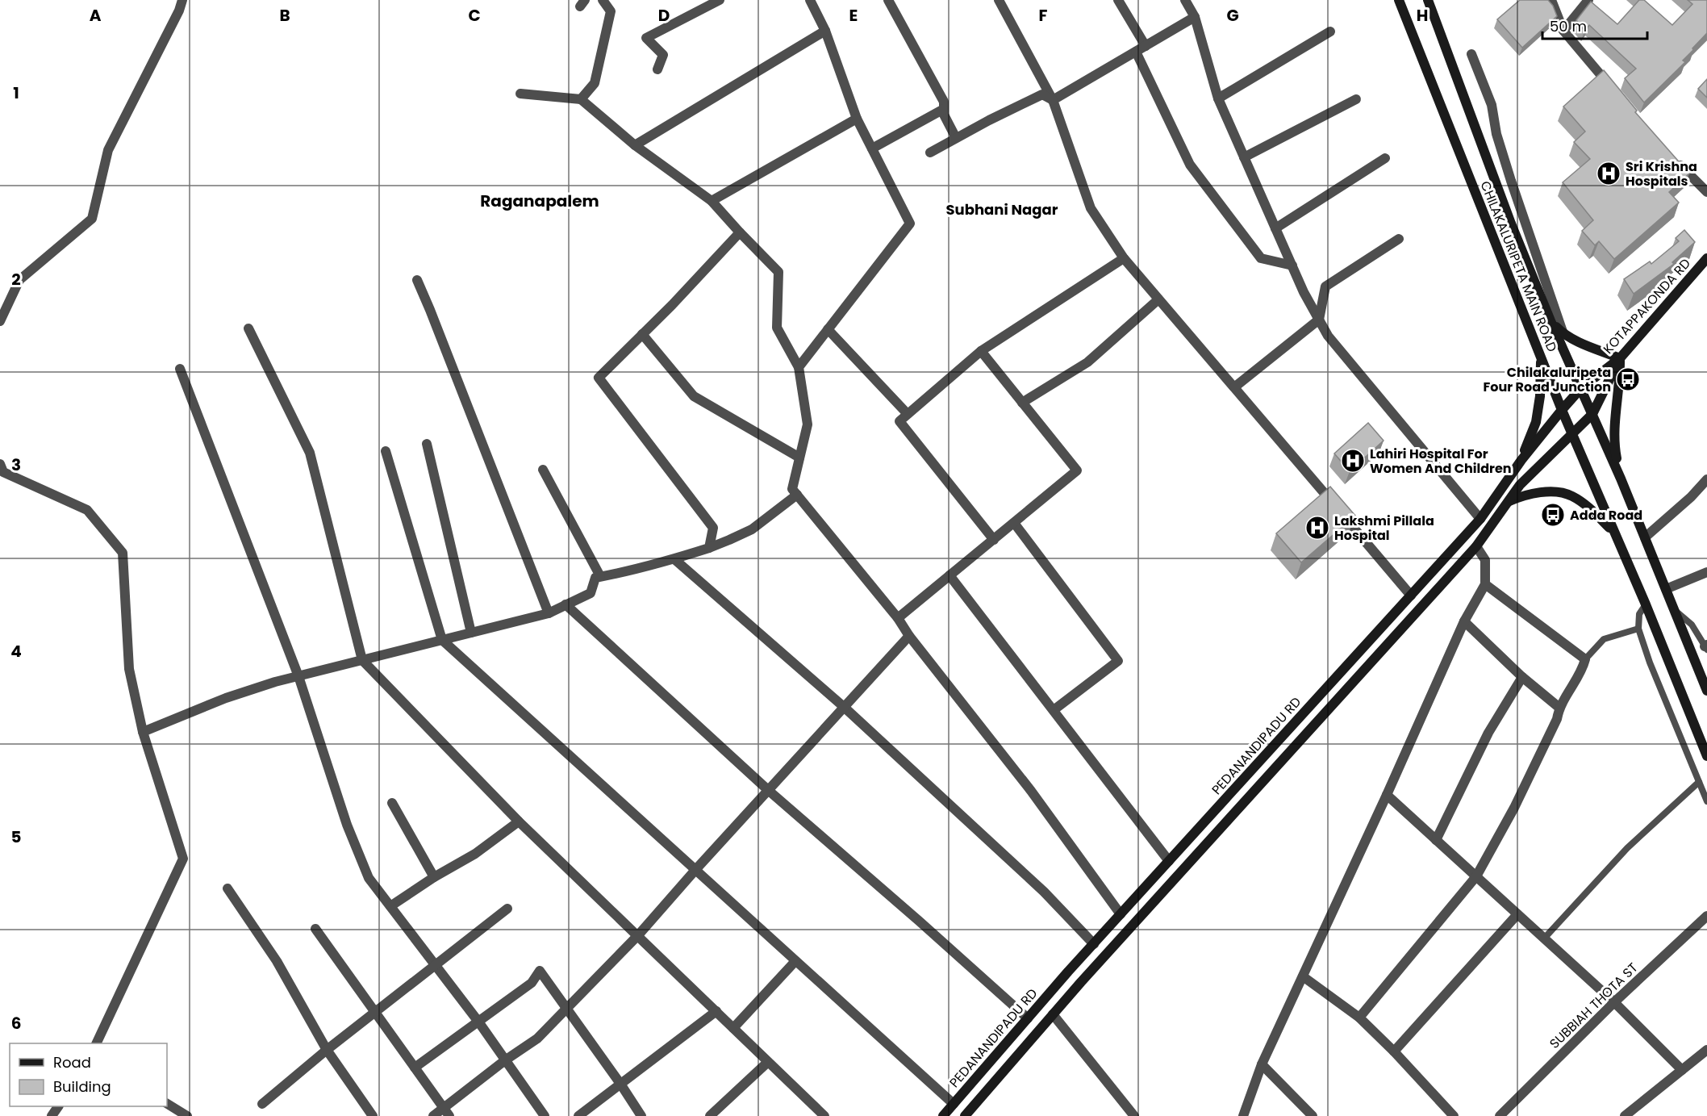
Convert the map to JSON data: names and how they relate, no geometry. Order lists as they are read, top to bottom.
{
  "streets": {
    "main road": ["CHILAKALURIPETA MAIN ROAD", "KOTAPPAKONDA RD", "PEDANANDIPADU RD"],
    "street": ["SUBBIAH THOTA ST"]
  },
  "crossings": [
    ["CHILAKALURIPETA MAIN ROAD", "KOTAPPAKONDA RD"],
    ["CHILAKALURIPETA MAIN ROAD", "PEDANANDIPADU RD"],
    ["KOTAPPAKONDA RD", "PEDANANDIPADU RD"]
  ],
  "districts": ["Raganapalem", "Subhani Nagar"],
  "places": {
    "hospital": ["Sri Krishna Hospitals", "Lahiri Hospital For Women And Children", "Lakshmi Pillala Hospital"],
    "bus stop": ["Chilakaluripeta Four Road Junction", "Adda Road"]
  },
  "legend": ["Road", "Building"],
  "scale_bar": "50 m",
  "grid": {
    "columns": [
      "A",
      "B",
      "C",
      "D",
      "E",
      "F",
      "G",
      "H"
    ],
    "rows": [
      "1",
      "2",
      "3",
      "4",
      "5",
      "6"
    ]
  }
}
